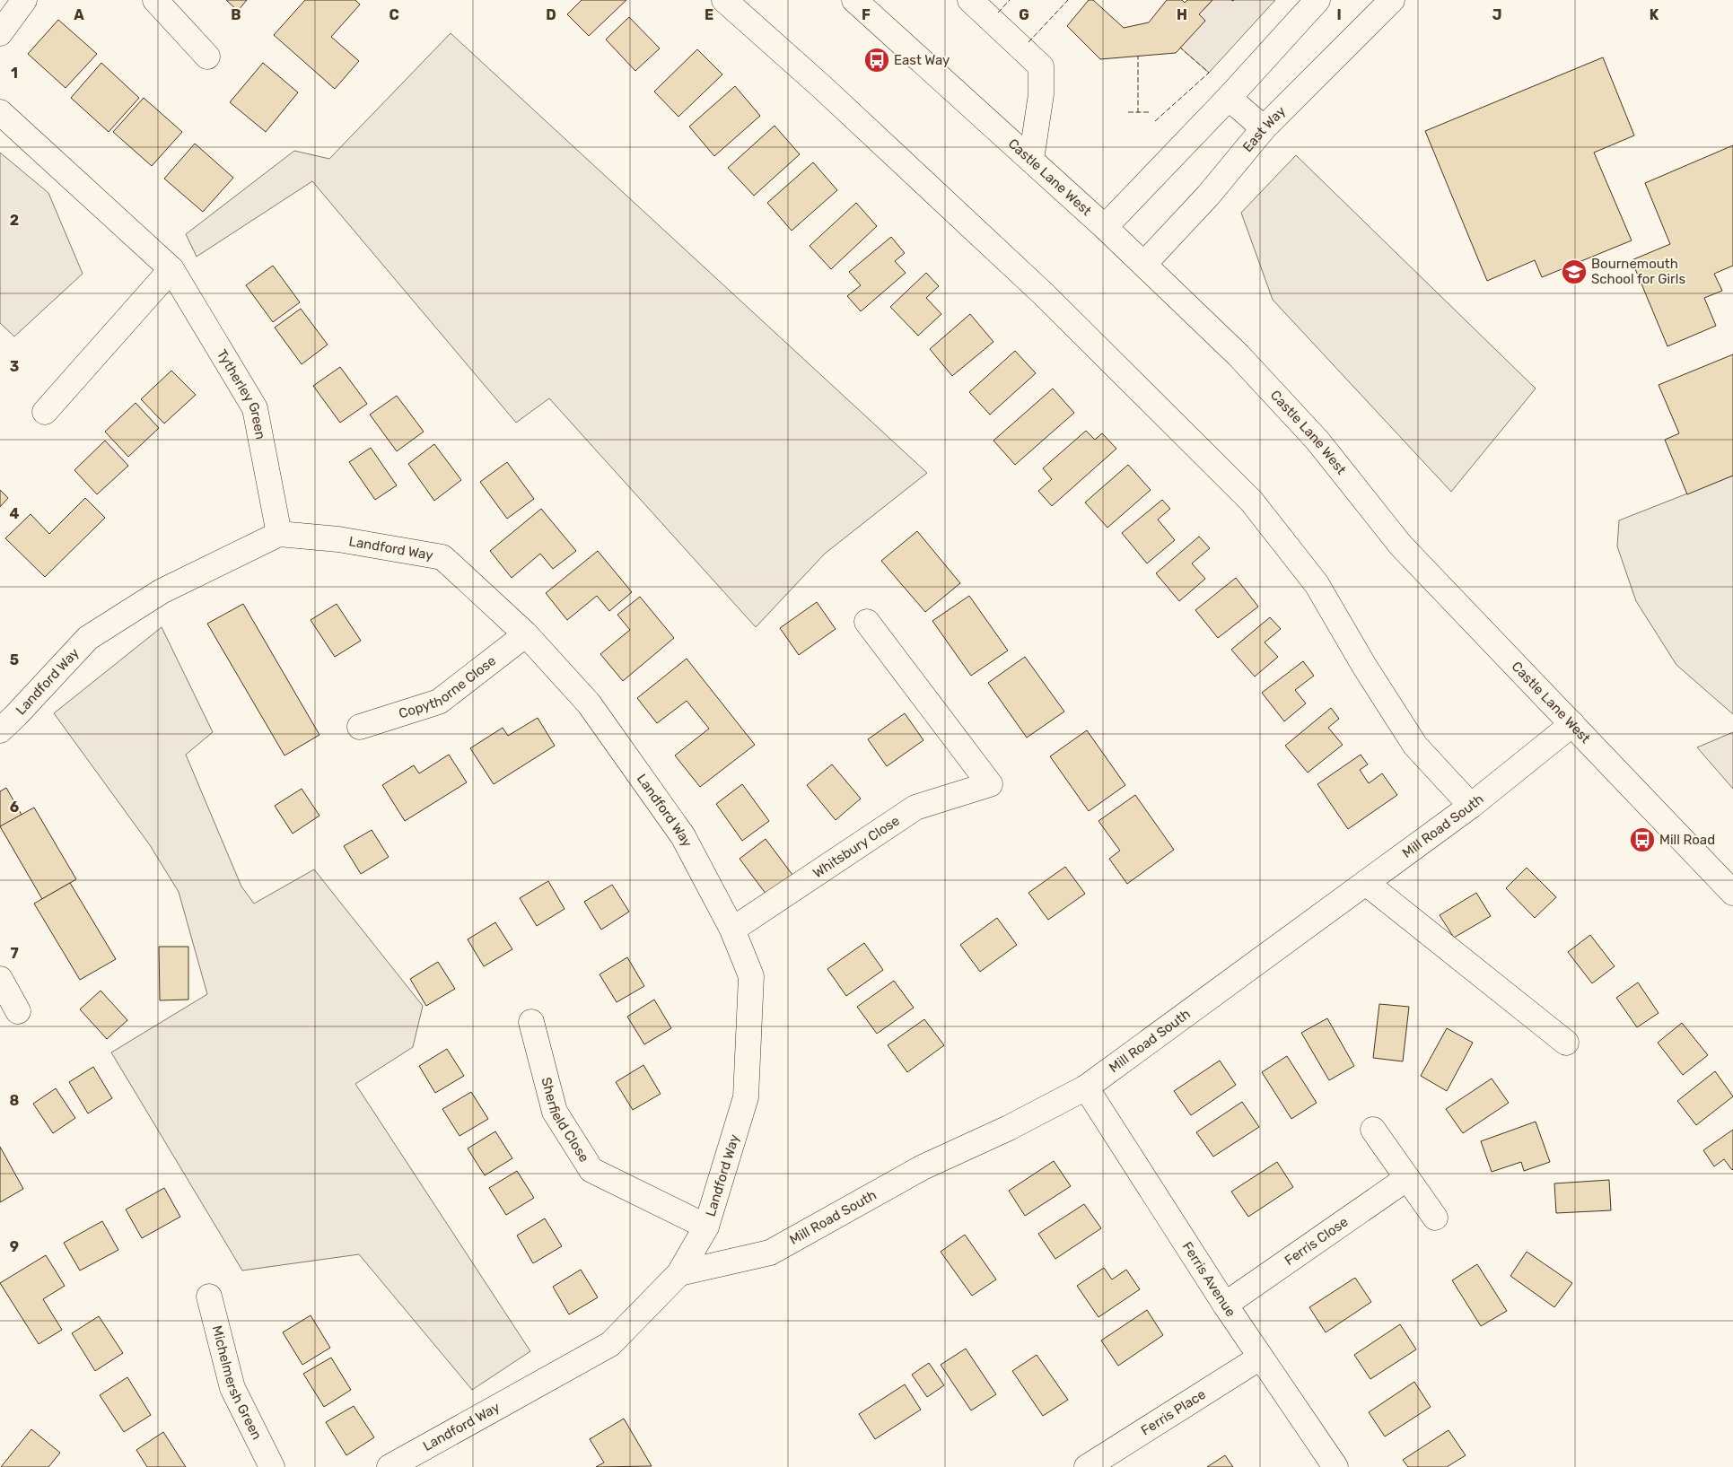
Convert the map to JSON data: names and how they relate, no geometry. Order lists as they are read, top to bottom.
{
  "streets": {
    "street": [
      "East Way",
      "Castle Lane West",
      "Tytherley Green",
      "Landford Way",
      "Copythorne Close",
      "Mill Road South",
      "Whitsbury Close",
      "Sherfield Close",
      "Ferris Close",
      "Ferris Avenue",
      "Michelmersh Green",
      "Ferris Place"
    ]
  },
  "crossings": [
    ["East Way", "Castle Lane West"],
    ["Castle Lane West", "Mill Road South"],
    ["Tytherley Green", "Landford Way"],
    ["Landford Way", "Copythorne Close"],
    ["Landford Way", "Mill Road South"],
    ["Landford Way", "Whitsbury Close"],
    ["Landford Way", "Sherfield Close"],
    ["Mill Road South", "Ferris Avenue"],
    ["Ferris Close", "Ferris Avenue"],
    ["Ferris Avenue", "Ferris Place"]
  ],
  "places": {
    "bus stop": ["East Way", "Mill Road"],
    "school or university": ["Bournemouth School for Girls"]
  },
  "grid": {
    "columns": [
      "A",
      "B",
      "C",
      "D",
      "E",
      "F",
      "G",
      "H",
      "I",
      "J",
      "K"
    ],
    "rows": [
      "1",
      "2",
      "3",
      "4",
      "5",
      "6",
      "7",
      "8",
      "9"
    ]
  }
}
